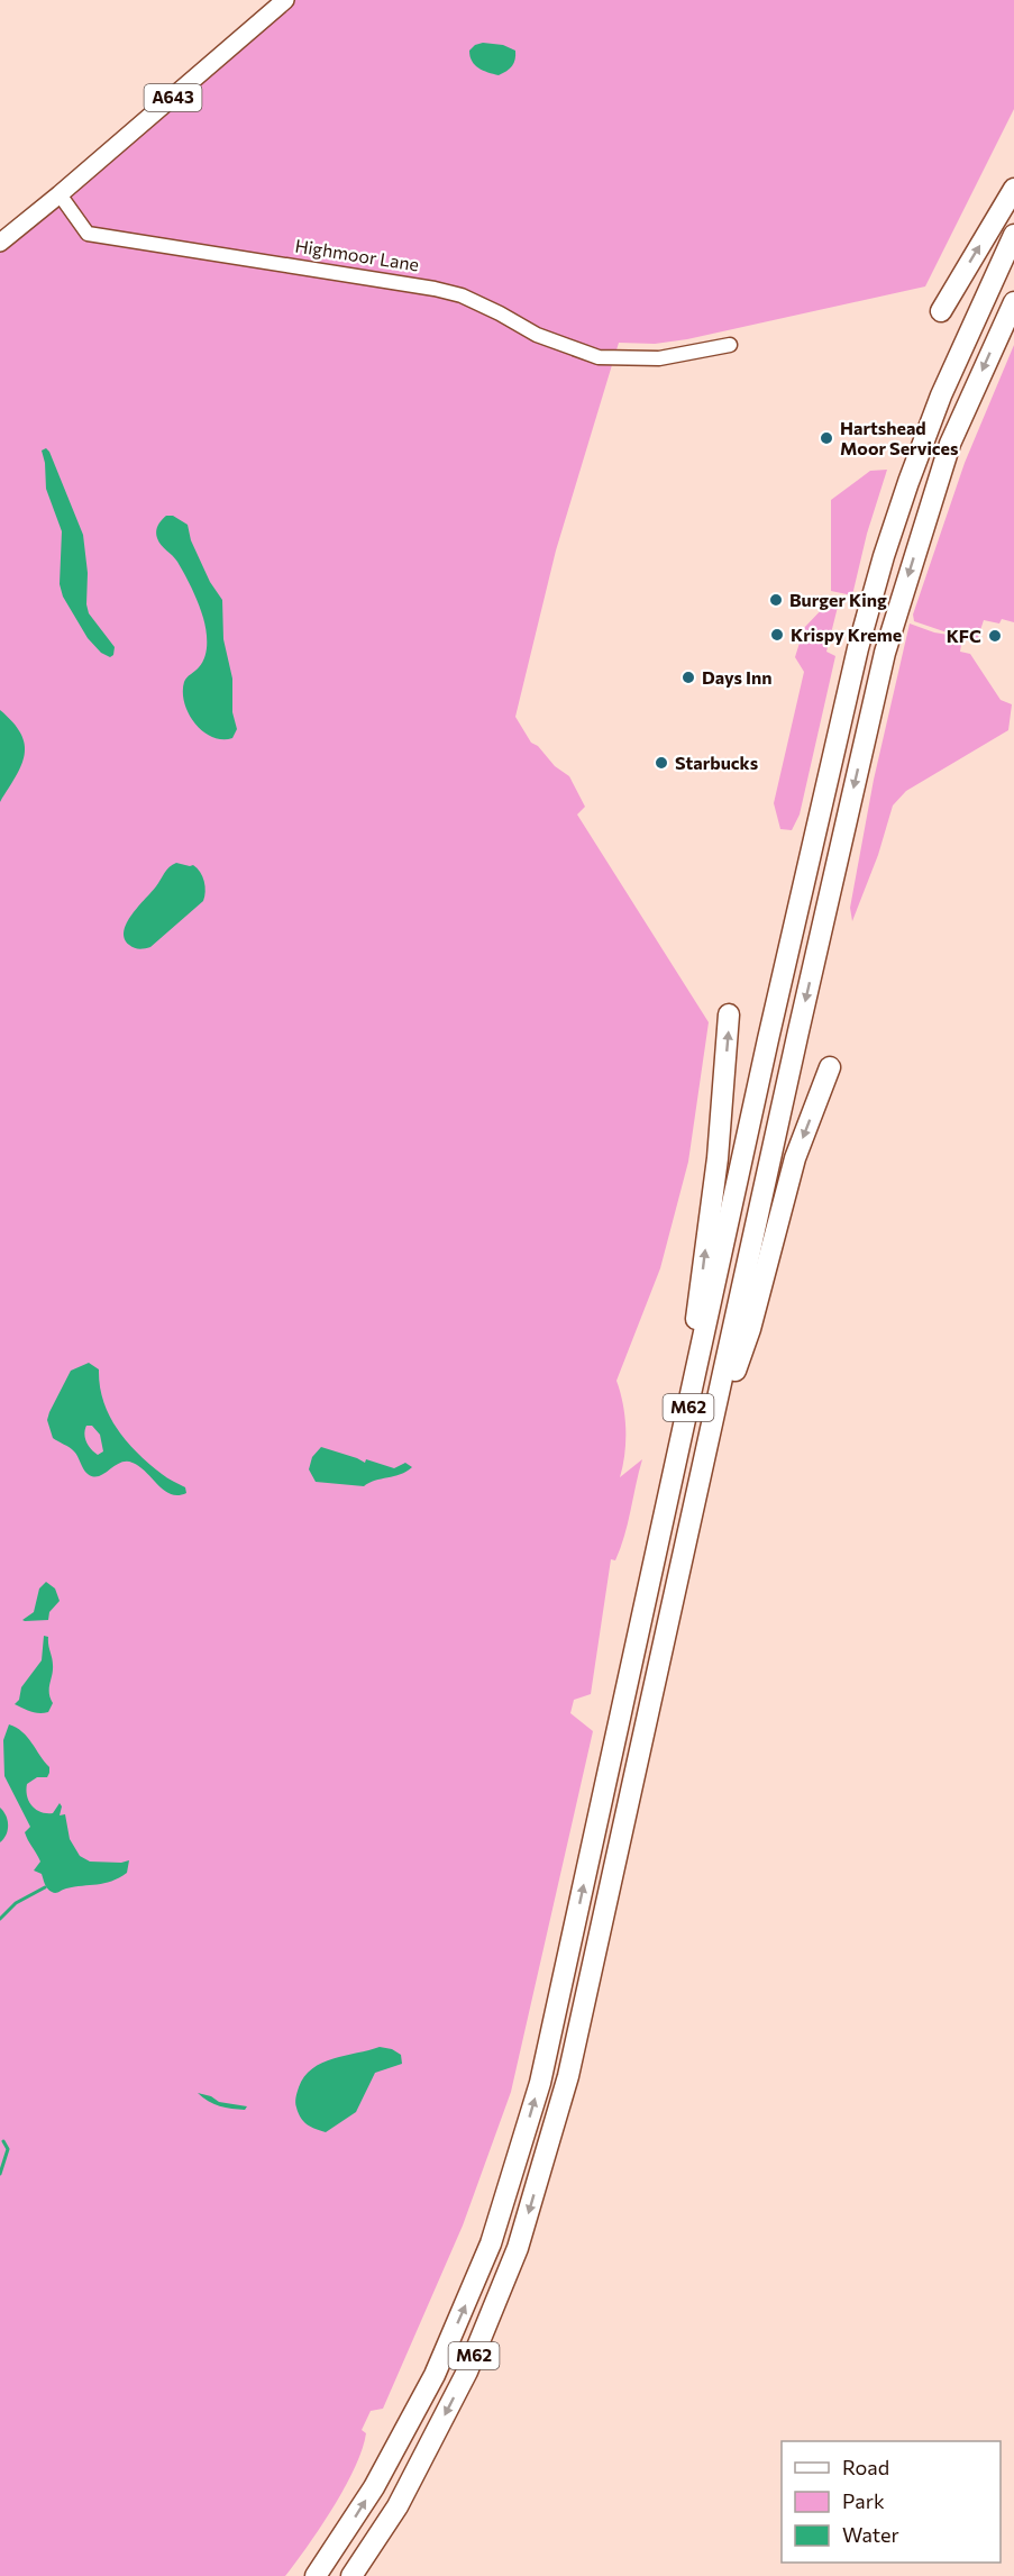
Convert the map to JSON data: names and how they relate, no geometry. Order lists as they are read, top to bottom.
{
  "streets": {
    "highway": ["M62"],
    "main road": ["A643"],
    "street": ["Highmoor Lane"]
  },
  "crossings": [
    ["A643", "Highmoor Lane"]
  ],
  "places": [
    "Hartshead Moor Services",
    "Burger King",
    "Krispy Kreme",
    "KFC",
    "Days Inn",
    "Starbucks"
  ],
  "legend": ["Road", "Park", "Water"]
}
